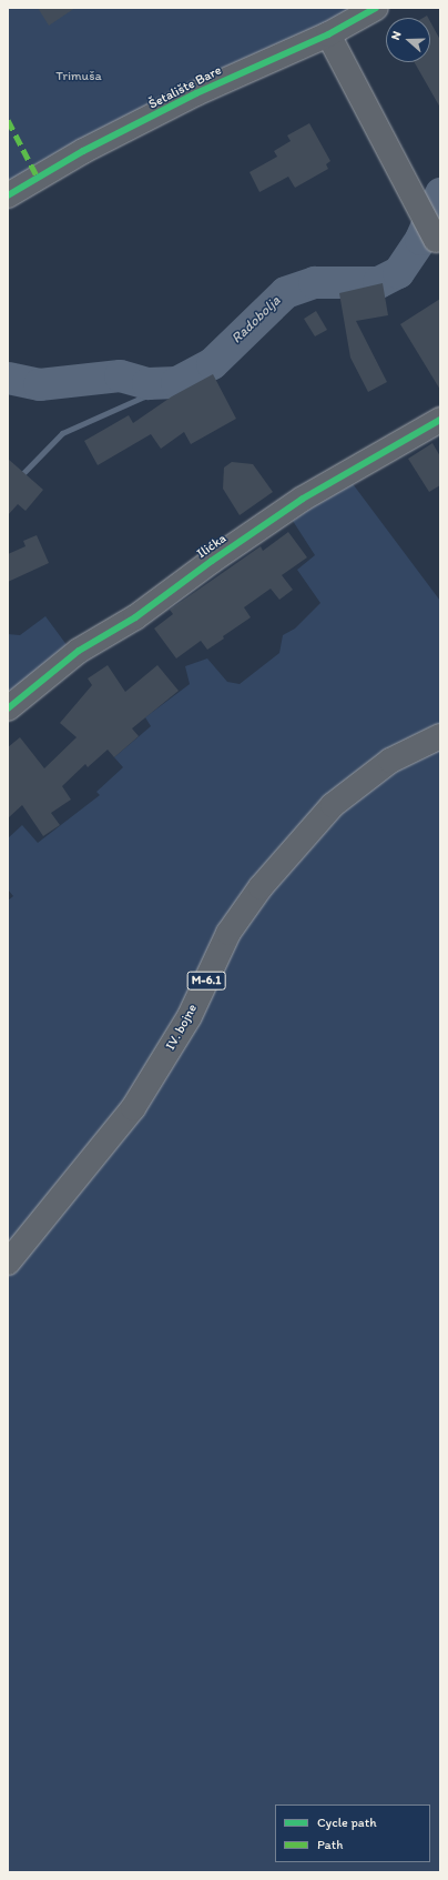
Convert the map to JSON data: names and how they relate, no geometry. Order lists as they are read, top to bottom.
{
  "streets": {
    "street": [
      "Šetalište Bare",
      "Ilićka",
      "M-6.1",
      "IV. bojne"
    ]
  },
  "water": ["Radobolja"],
  "parks": ["Trimuša"],
  "legend": ["Cycle path", "Path"],
  "north": "left"
}
